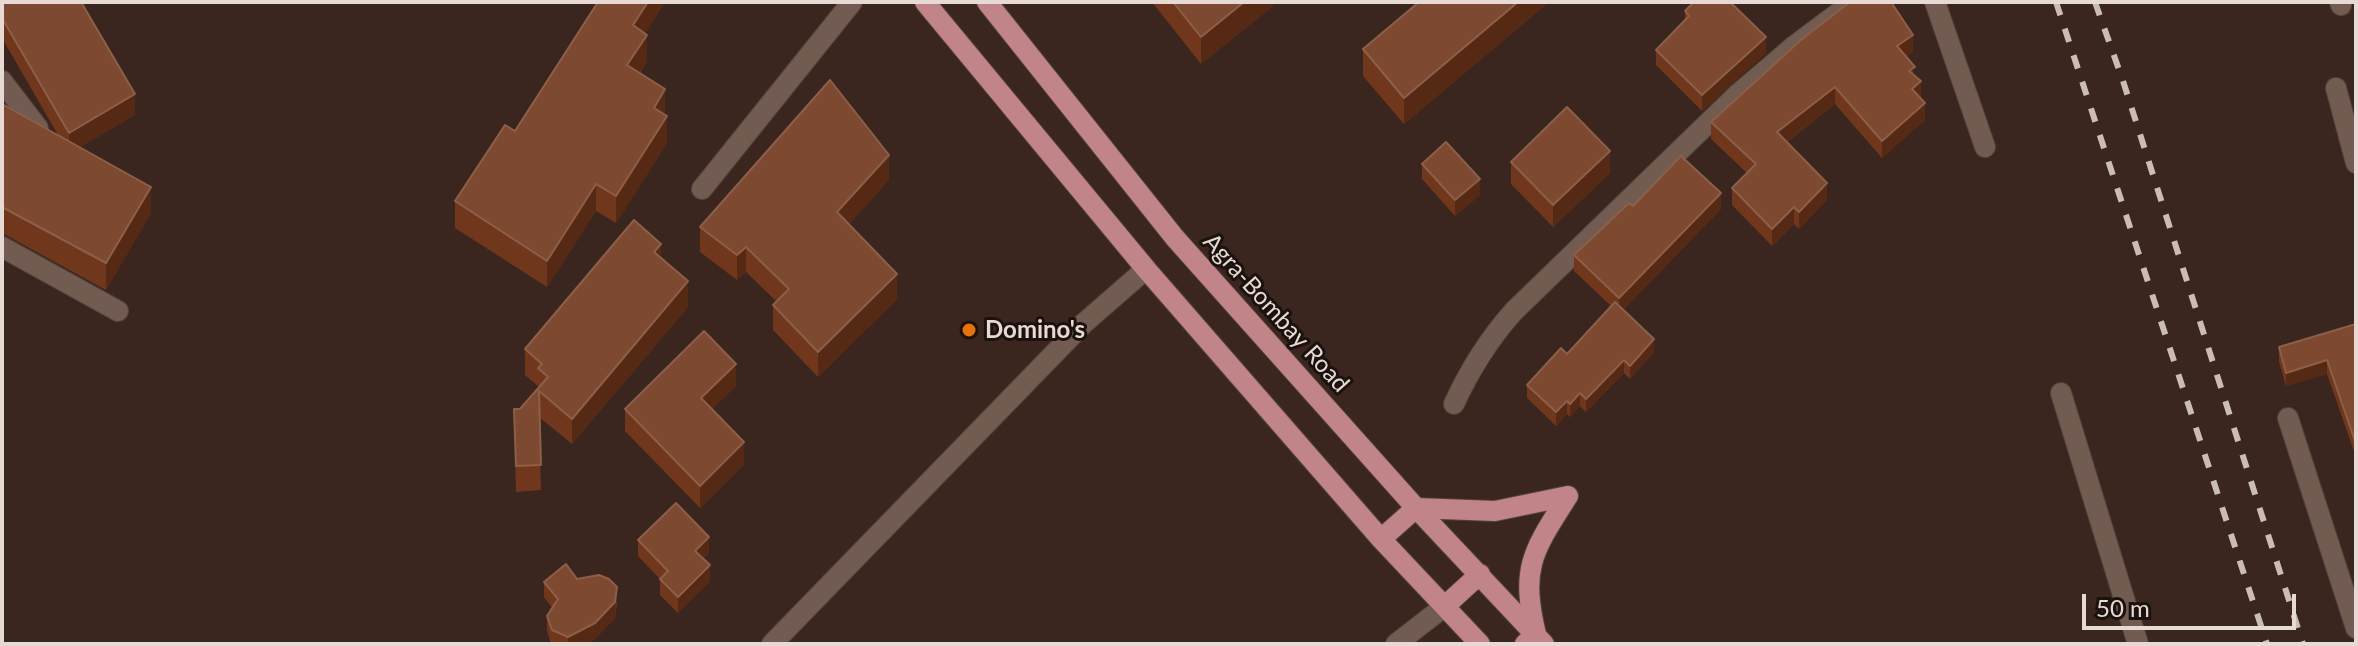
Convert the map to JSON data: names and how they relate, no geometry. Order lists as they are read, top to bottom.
{
  "streets": {
    "main road": ["Agra-Bombay Road"]
  },
  "places": ["Domino's"],
  "scale_bar": "50 m"
}
